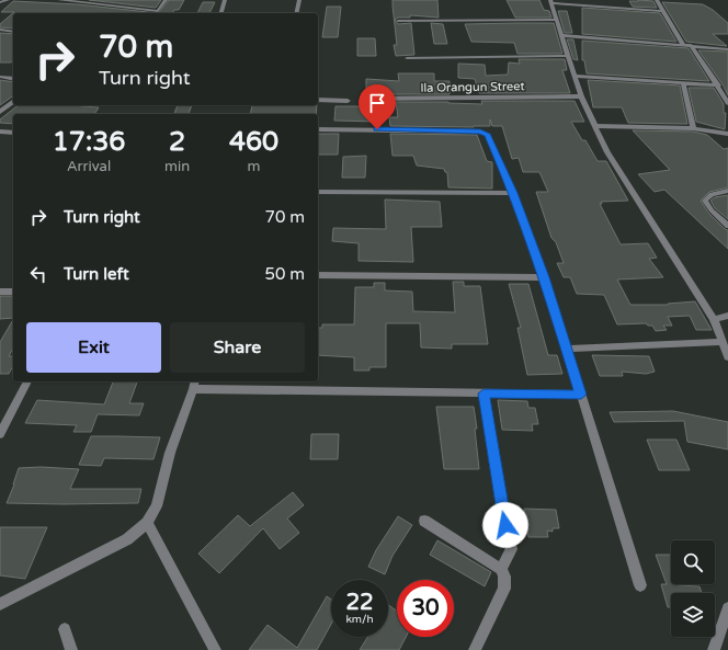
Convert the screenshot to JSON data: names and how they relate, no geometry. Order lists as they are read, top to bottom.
{
  "streets": {
    "street": ["Ila Orangun Street"]
  },
  "page": {
    "turn": ["70 m", "Turn right"],
    "eta": [
      "17:36",
      "Arrival",
      "2",
      "min",
      "460",
      "m"
    ],
    "list": [
      {
        "name": "Turn right",
        "value": "70 m"
      },
      {
        "name": "Turn left",
        "value": "50 m"
      }
    ],
    "buttons": ["Exit", "Share"],
    "speed": "22 km/h",
    "limit": "30"
  }
}
